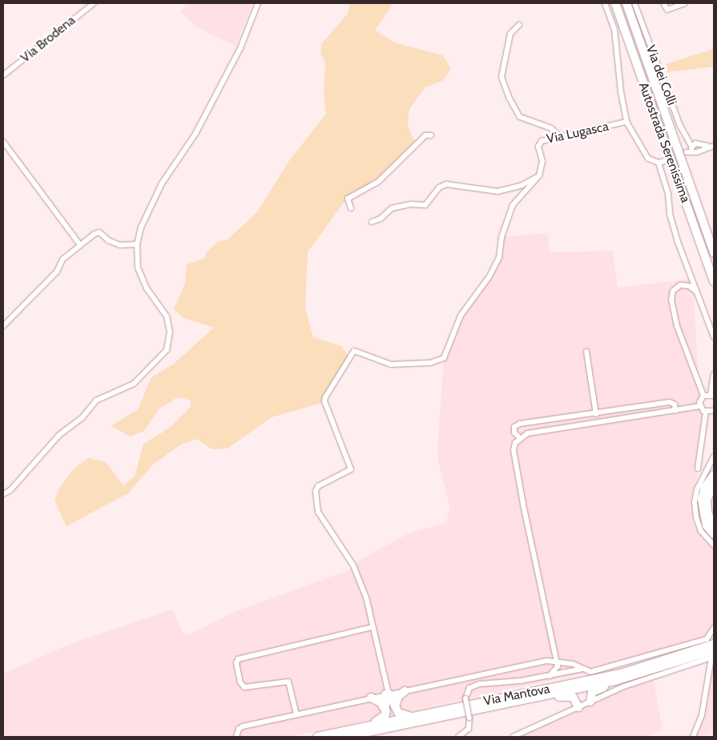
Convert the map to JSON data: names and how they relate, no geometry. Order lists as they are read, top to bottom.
{
  "streets": {
    "highway": ["Autostrada Serenissima", "Via Mantova"],
    "street": ["Via Brodena", "Via dei Colli", "Via Lugasca"]
  }
}
